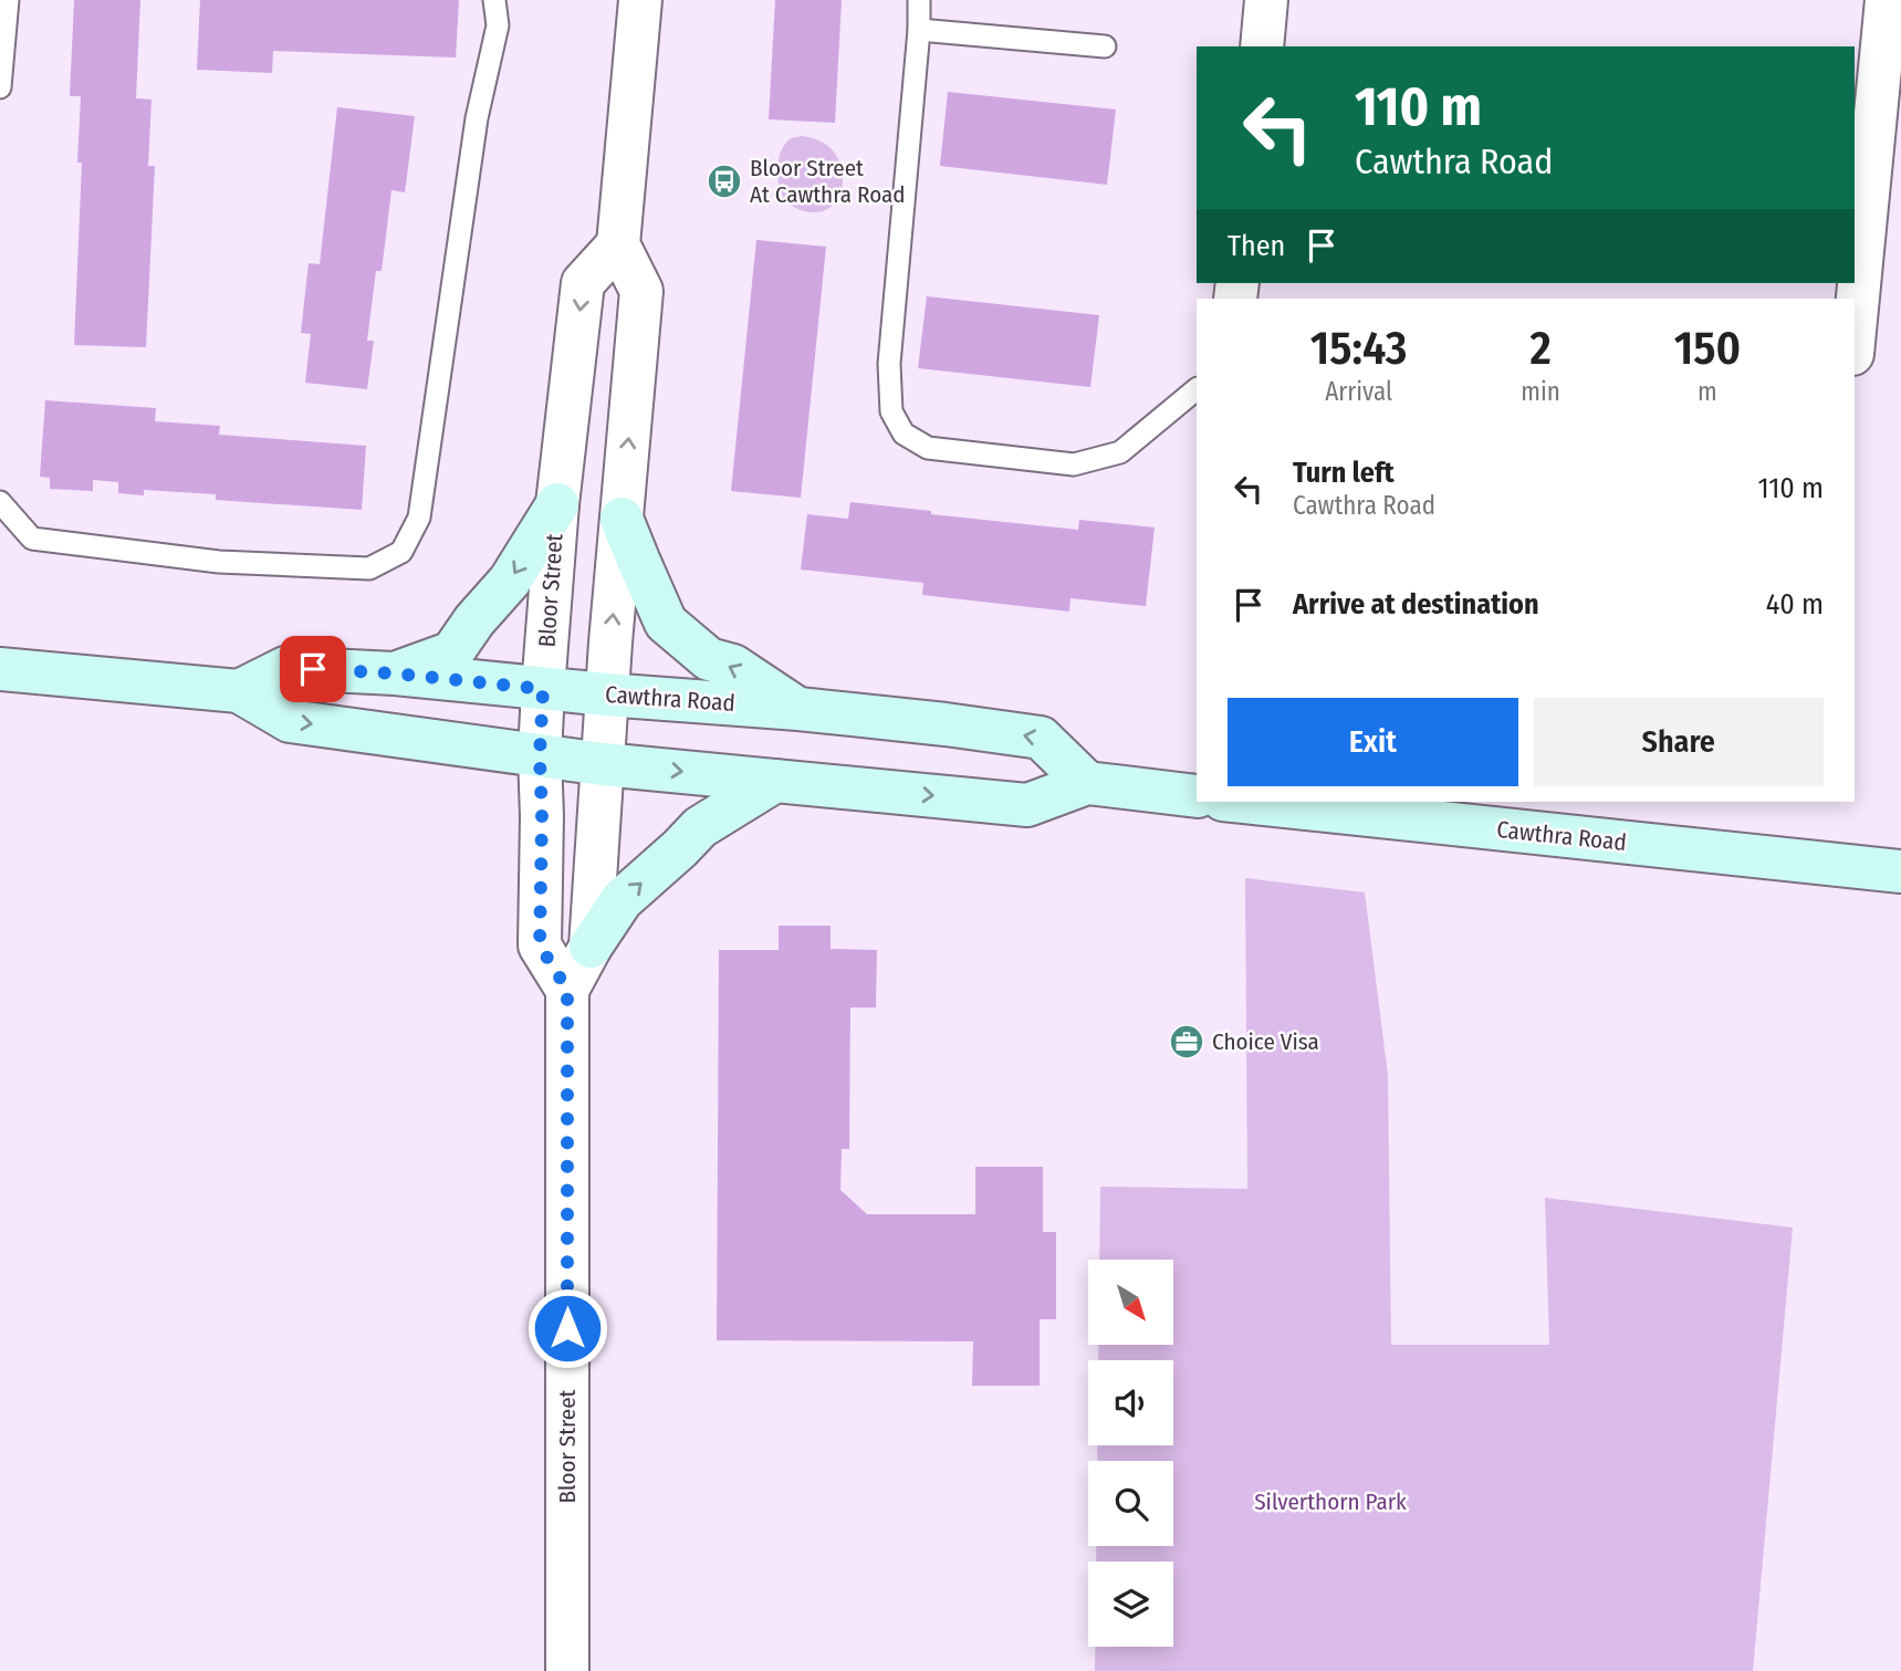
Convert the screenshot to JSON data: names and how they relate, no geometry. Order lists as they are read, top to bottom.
{
  "streets": {
    "main road": ["Cawthra Road"],
    "street": ["Bloor Street"]
  },
  "crossings": [
    ["Bloor Street", "Cawthra Road"]
  ],
  "parks": ["Silverthorn Park"],
  "places": {
    "bus stop": ["Bloor Street At Cawthra Road"],
    "office": ["Choice Visa"]
  },
  "north": "bottom right",
  "page": {
    "turn": ["110 m", "Cawthra Road"],
    "then": "Then",
    "eta": [
      "15:43",
      "Arrival",
      "2",
      "min",
      "150",
      "m"
    ],
    "list": [
      {
        "name": "Turn left",
        "note": "Cawthra Road",
        "value": "110 m"
      },
      {
        "name": "Arrive at destination",
        "value": "40 m"
      }
    ],
    "buttons": ["Exit", "Share"]
  }
}
